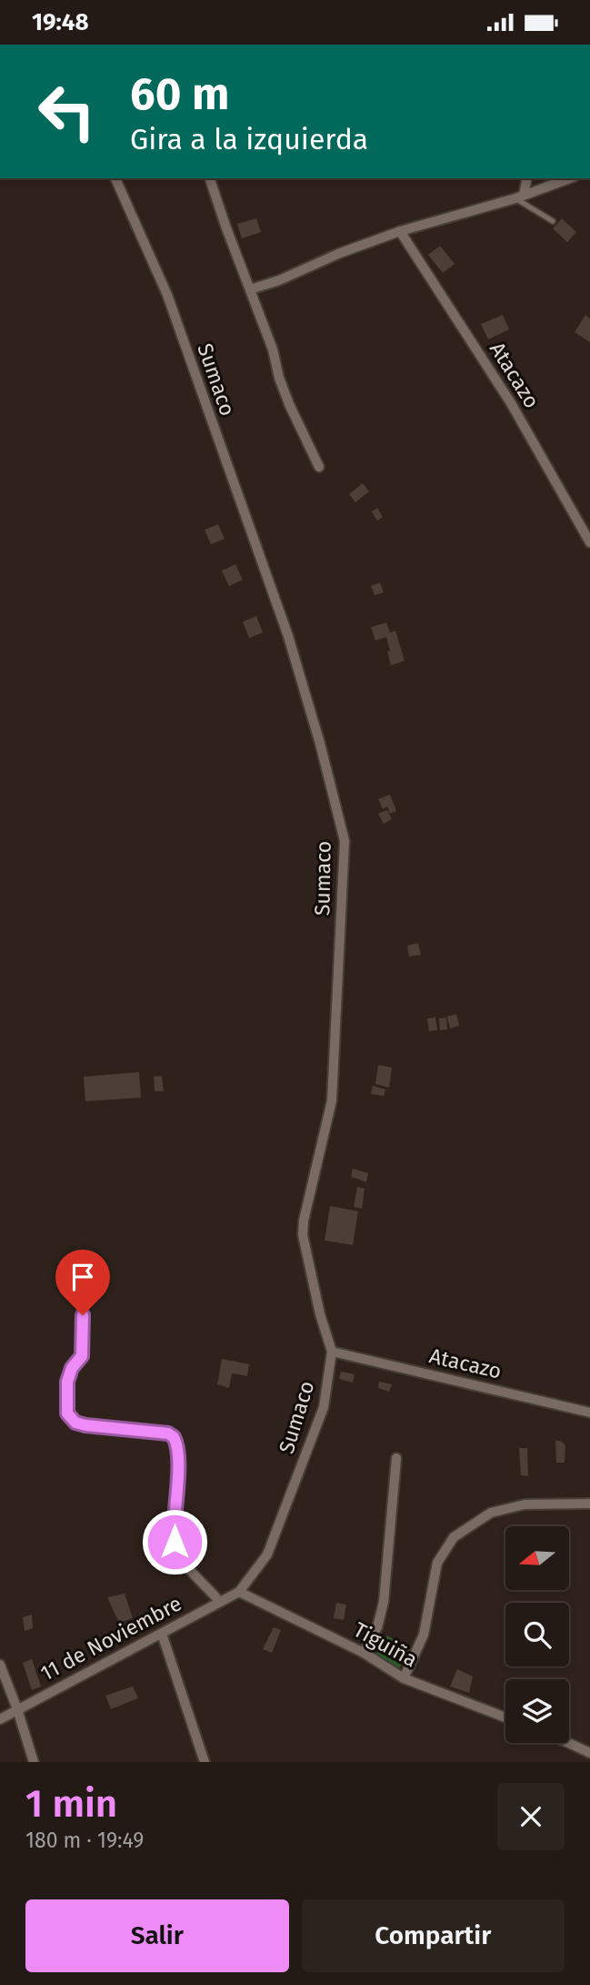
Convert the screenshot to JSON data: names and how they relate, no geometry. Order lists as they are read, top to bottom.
{
  "streets": {
    "street": [
      "Atacazo",
      "Sumaco",
      "11 de Noviembre",
      "Tiguiña"
    ]
  },
  "crossings": [
    ["Atacazo", "Sumaco"],
    ["Sumaco", "11 de Noviembre"],
    ["Sumaco", "Tiguiña"],
    ["11 de Noviembre", "Tiguiña"]
  ],
  "north": "left",
  "page": {
    "status": "19:48",
    "turn": ["60 m", "Gira a la izquierda"],
    "heading": ["1 min", "180 m · 19:49"],
    "buttons": ["Salir", "Compartir"]
  }
}
